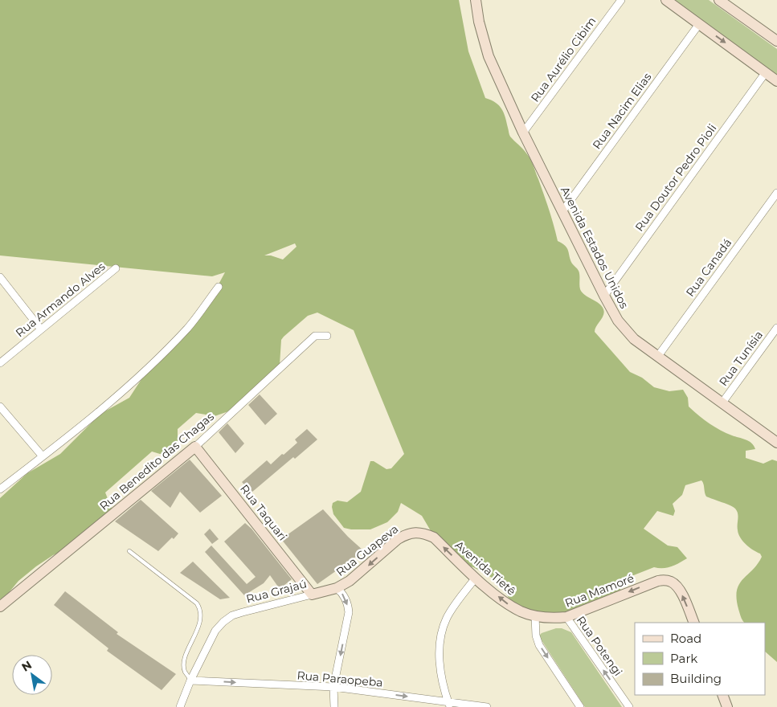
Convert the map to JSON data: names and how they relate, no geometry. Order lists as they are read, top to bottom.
{
  "streets": {
    "street": [
      "Rua Aurélio Cibim",
      "Rua Nacim Elias",
      "Rua Doutor Pedro Pioli",
      "Avenida Estados Unidos",
      "Rua Canadá",
      "Rua Armando Alves",
      "Rua Tunísia",
      "Rua Benedito das Chagas",
      "Rua Taquari",
      "Rua Guapeva",
      "Avenida Tietê",
      "Rua Mamoré",
      "Rua Grajaú",
      "Rua Potengi",
      "Rua Paraopeba"
    ]
  },
  "crossings": [
    ["Rua Aurélio Cibim", "Avenida Estados Unidos"],
    ["Rua Nacim Elias", "Avenida Estados Unidos"],
    ["Rua Doutor Pedro Pioli", "Avenida Estados Unidos"],
    ["Avenida Estados Unidos", "Rua Canadá"],
    ["Avenida Estados Unidos", "Rua Tunísia"],
    ["Rua Benedito das Chagas", "Rua Taquari"],
    ["Rua Taquari", "Rua Grajaú"],
    ["Rua Guapeva", "Avenida Tietê"],
    ["Rua Guapeva", "Rua Grajaú"],
    ["Rua Guapeva", "Rua Paraopeba"],
    ["Avenida Tietê", "Rua Mamoré"],
    ["Rua Mamoré", "Rua Potengi"],
    ["Rua Grajaú", "Rua Paraopeba"]
  ],
  "one_way": [
    "Rua Guapeva",
    "Avenida Tietê",
    "Rua Mamoré",
    "Rua Paraopeba"
  ],
  "legend": ["Road", "Park", "Building"],
  "north": "top left"
}
